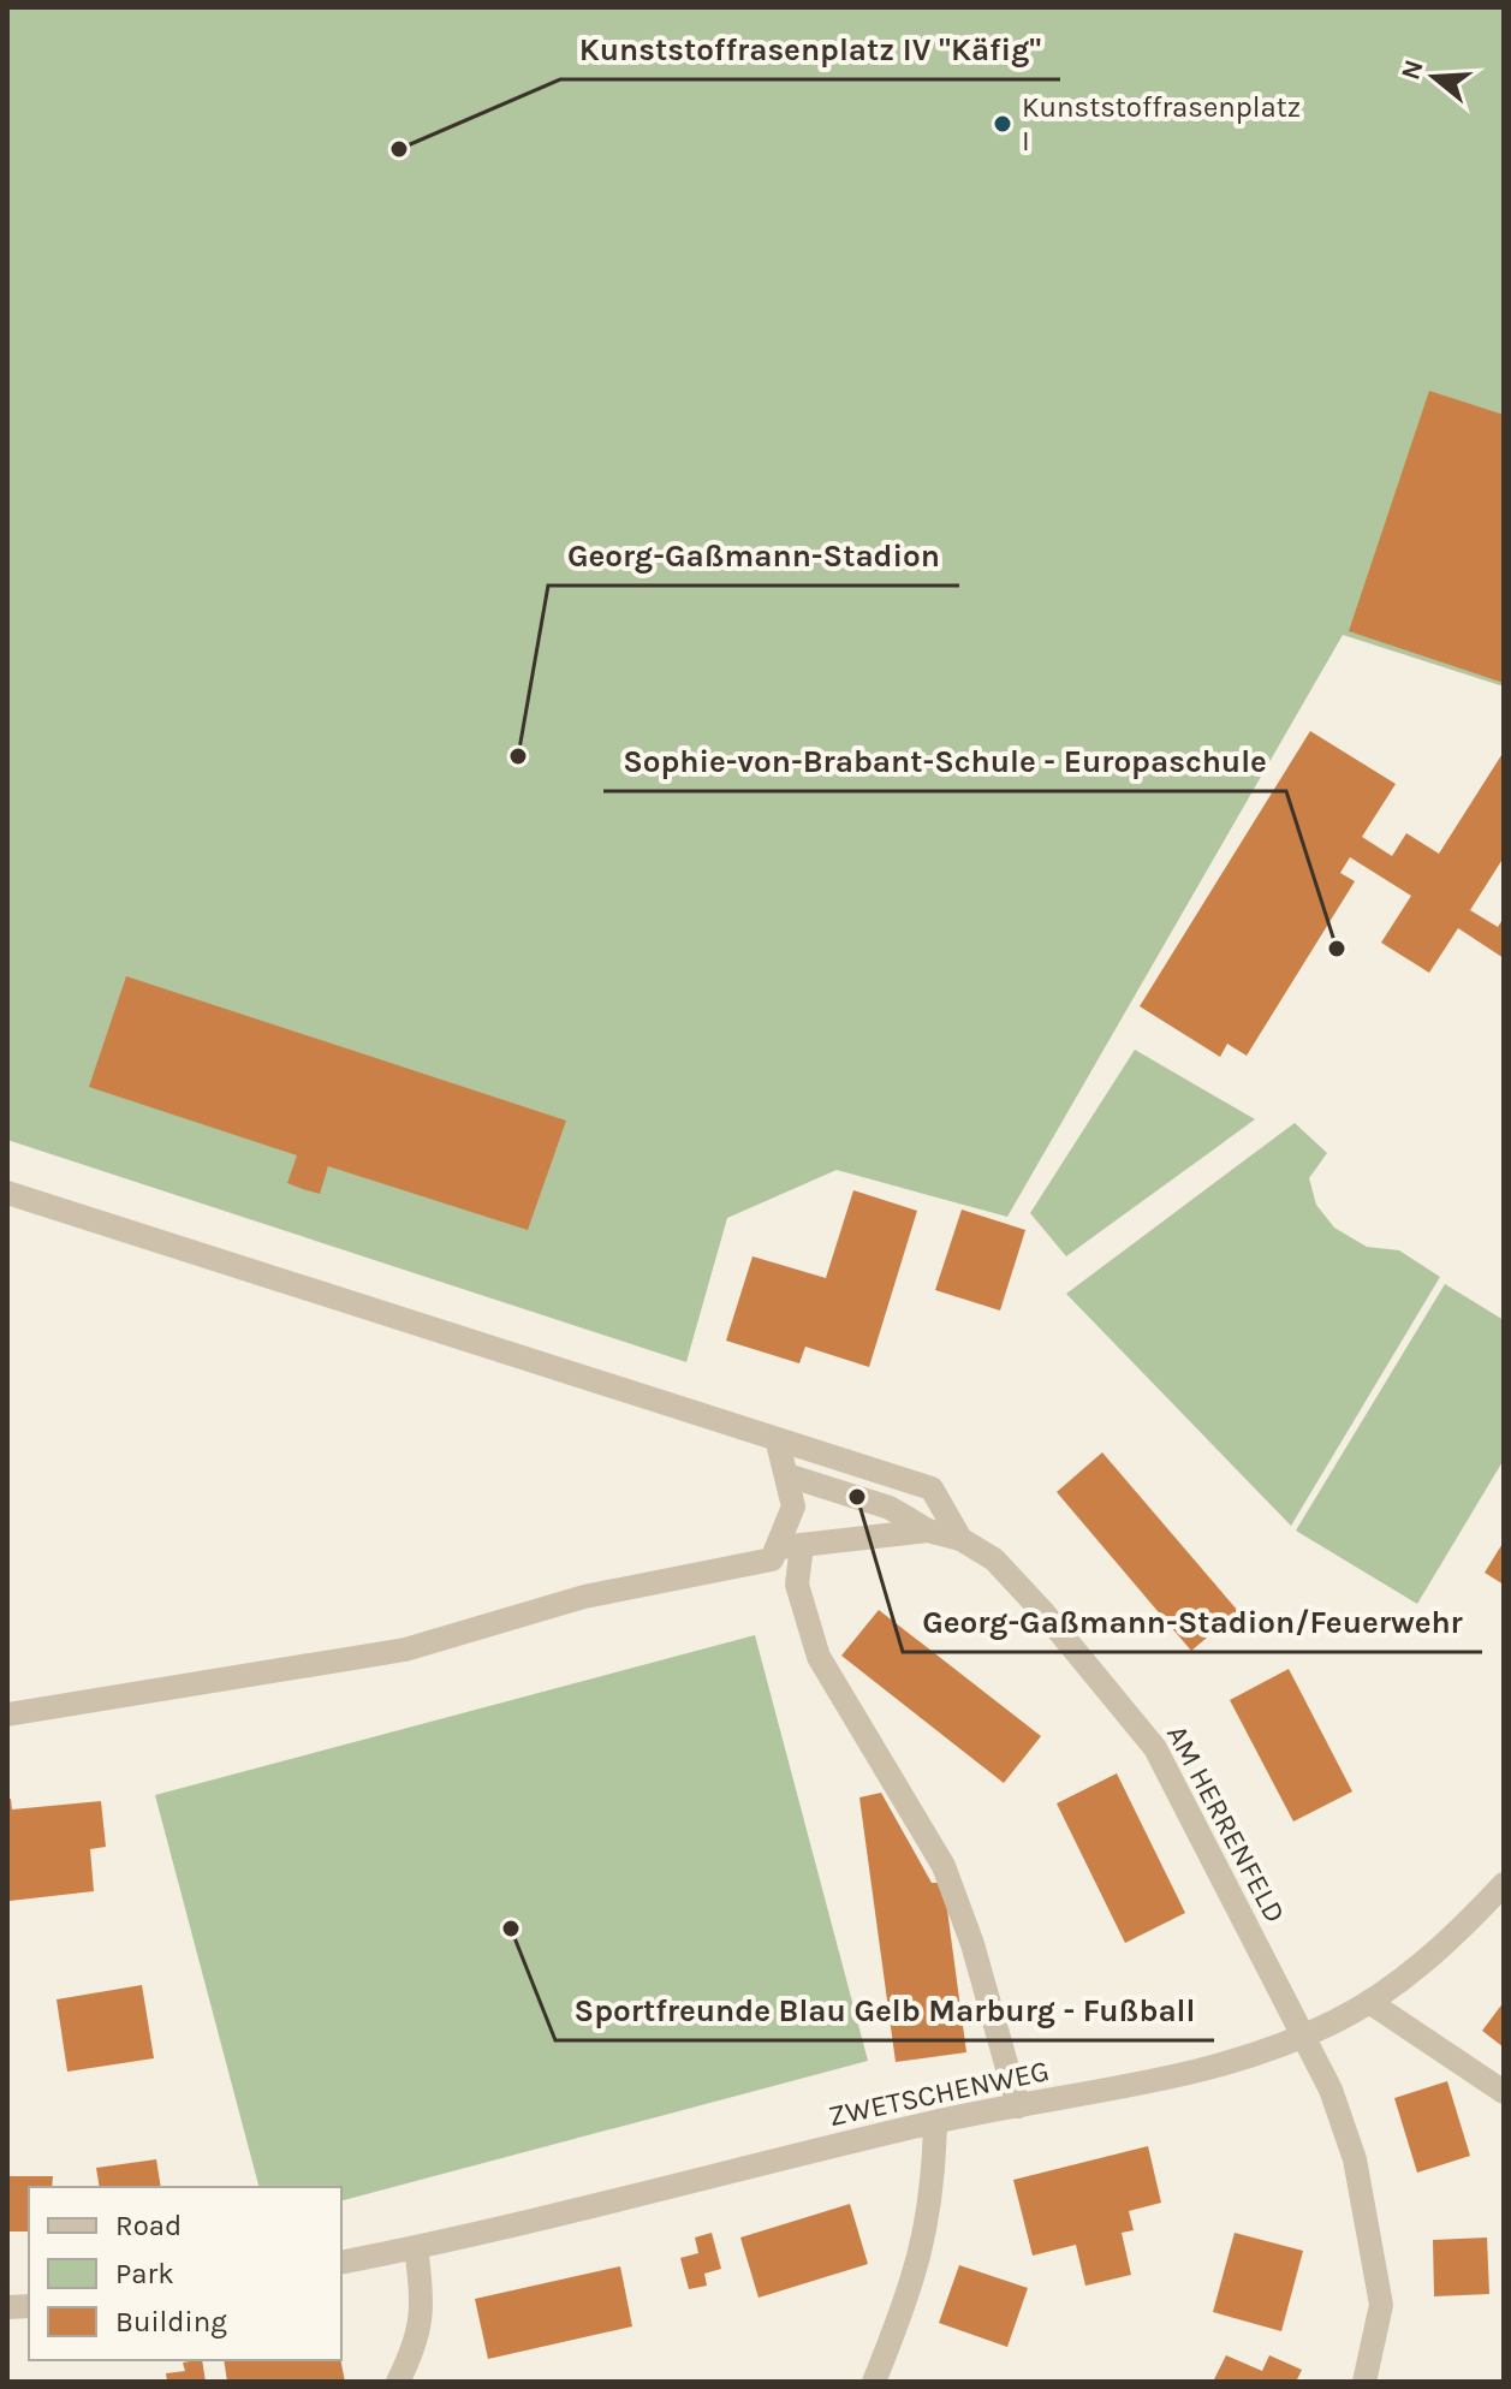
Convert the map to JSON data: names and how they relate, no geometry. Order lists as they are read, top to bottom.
{
  "streets": {
    "street": ["AM HERRENFELD", "ZWETSCHENWEG"]
  },
  "crossings": [
    ["AM HERRENFELD", "ZWETSCHENWEG"]
  ],
  "places": [
    "Kunststoffrasenplatz I",
    "Kunststoffrasenplatz IV \"Käfig\"",
    "Georg-Gaßmann-Stadion",
    "Sophie-von-Brabant-Schule - Europaschule",
    "Georg-Gaßmann-Stadion/Feuerwehr",
    "Sportfreunde Blau Gelb Marburg - Fußball"
  ],
  "legend": ["Road", "Park", "Building"],
  "north": "left"
}
